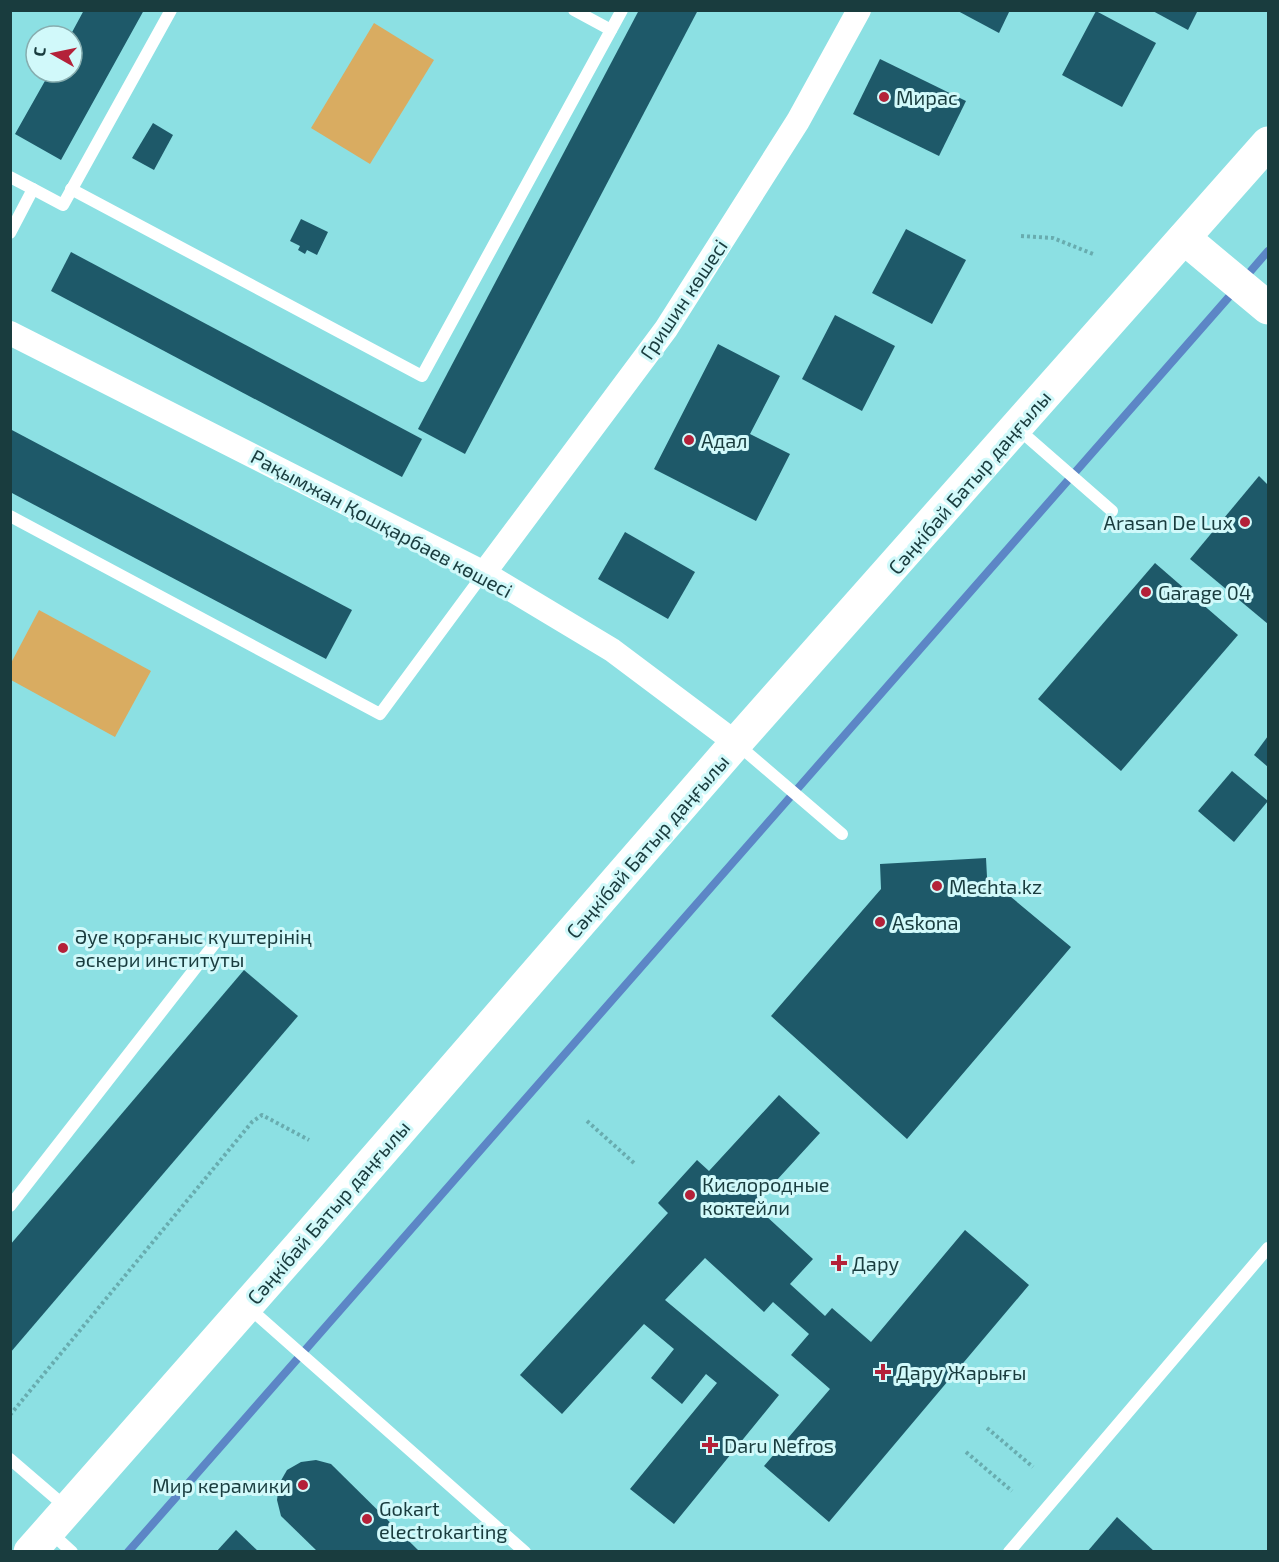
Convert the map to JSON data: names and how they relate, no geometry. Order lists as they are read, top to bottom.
{
  "streets": {
    "main road": ["Сәңкібай Батыр даңғылы"],
    "street": ["Гришин көшесі", "Рақымжан Қошқарбаев көшесі"]
  },
  "crossings": [
    ["Гришин көшесі", "Рақымжан Қошқарбаев көшесі"],
    ["Сәңкібай Батыр даңғылы", "Рақымжан Қошқарбаев көшесі"]
  ],
  "places": {
    "other": [
      "Мирас",
      "Адал",
      "Arasan De Lux",
      "Garage 04",
      "Mechta.kz",
      "Askona",
      "Әуе қорғаныс күштерінің әскери институты",
      "Кислородные коктейли",
      "Мир керамики",
      "Gokart electrokarting"
    ],
    "health": ["Дару", "Дару Жарығы", "Daru Nefros"]
  },
  "north": "left"
}
